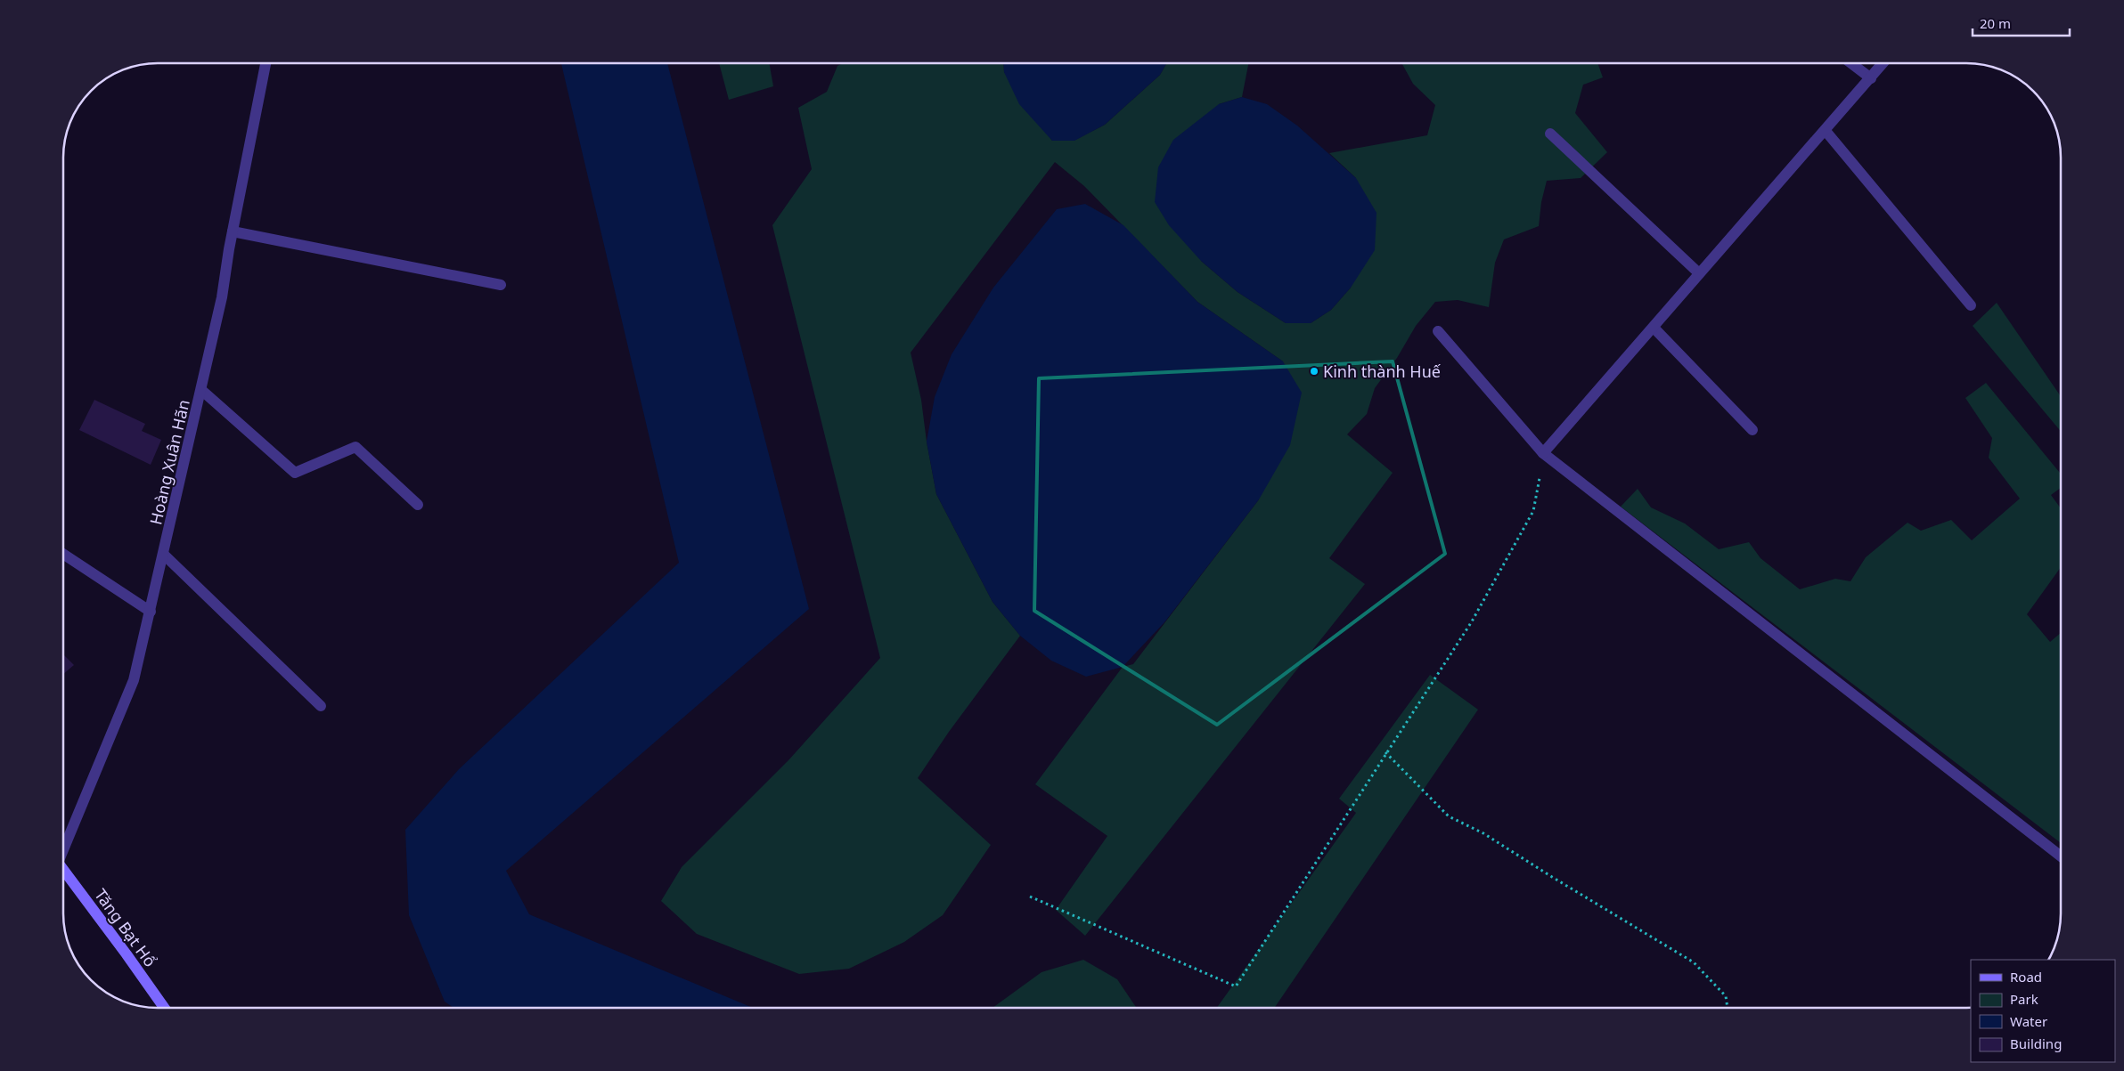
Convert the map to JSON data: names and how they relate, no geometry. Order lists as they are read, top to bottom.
{
  "streets": {
    "main road": ["Tăng Bạt Hổ"],
    "street": ["Hoàng Xuân Hãn"]
  },
  "places": ["Kinh thành Huế"],
  "legend": [
    "Road",
    "Park",
    "Water",
    "Building"
  ],
  "scale_bar": "20 m"
}
